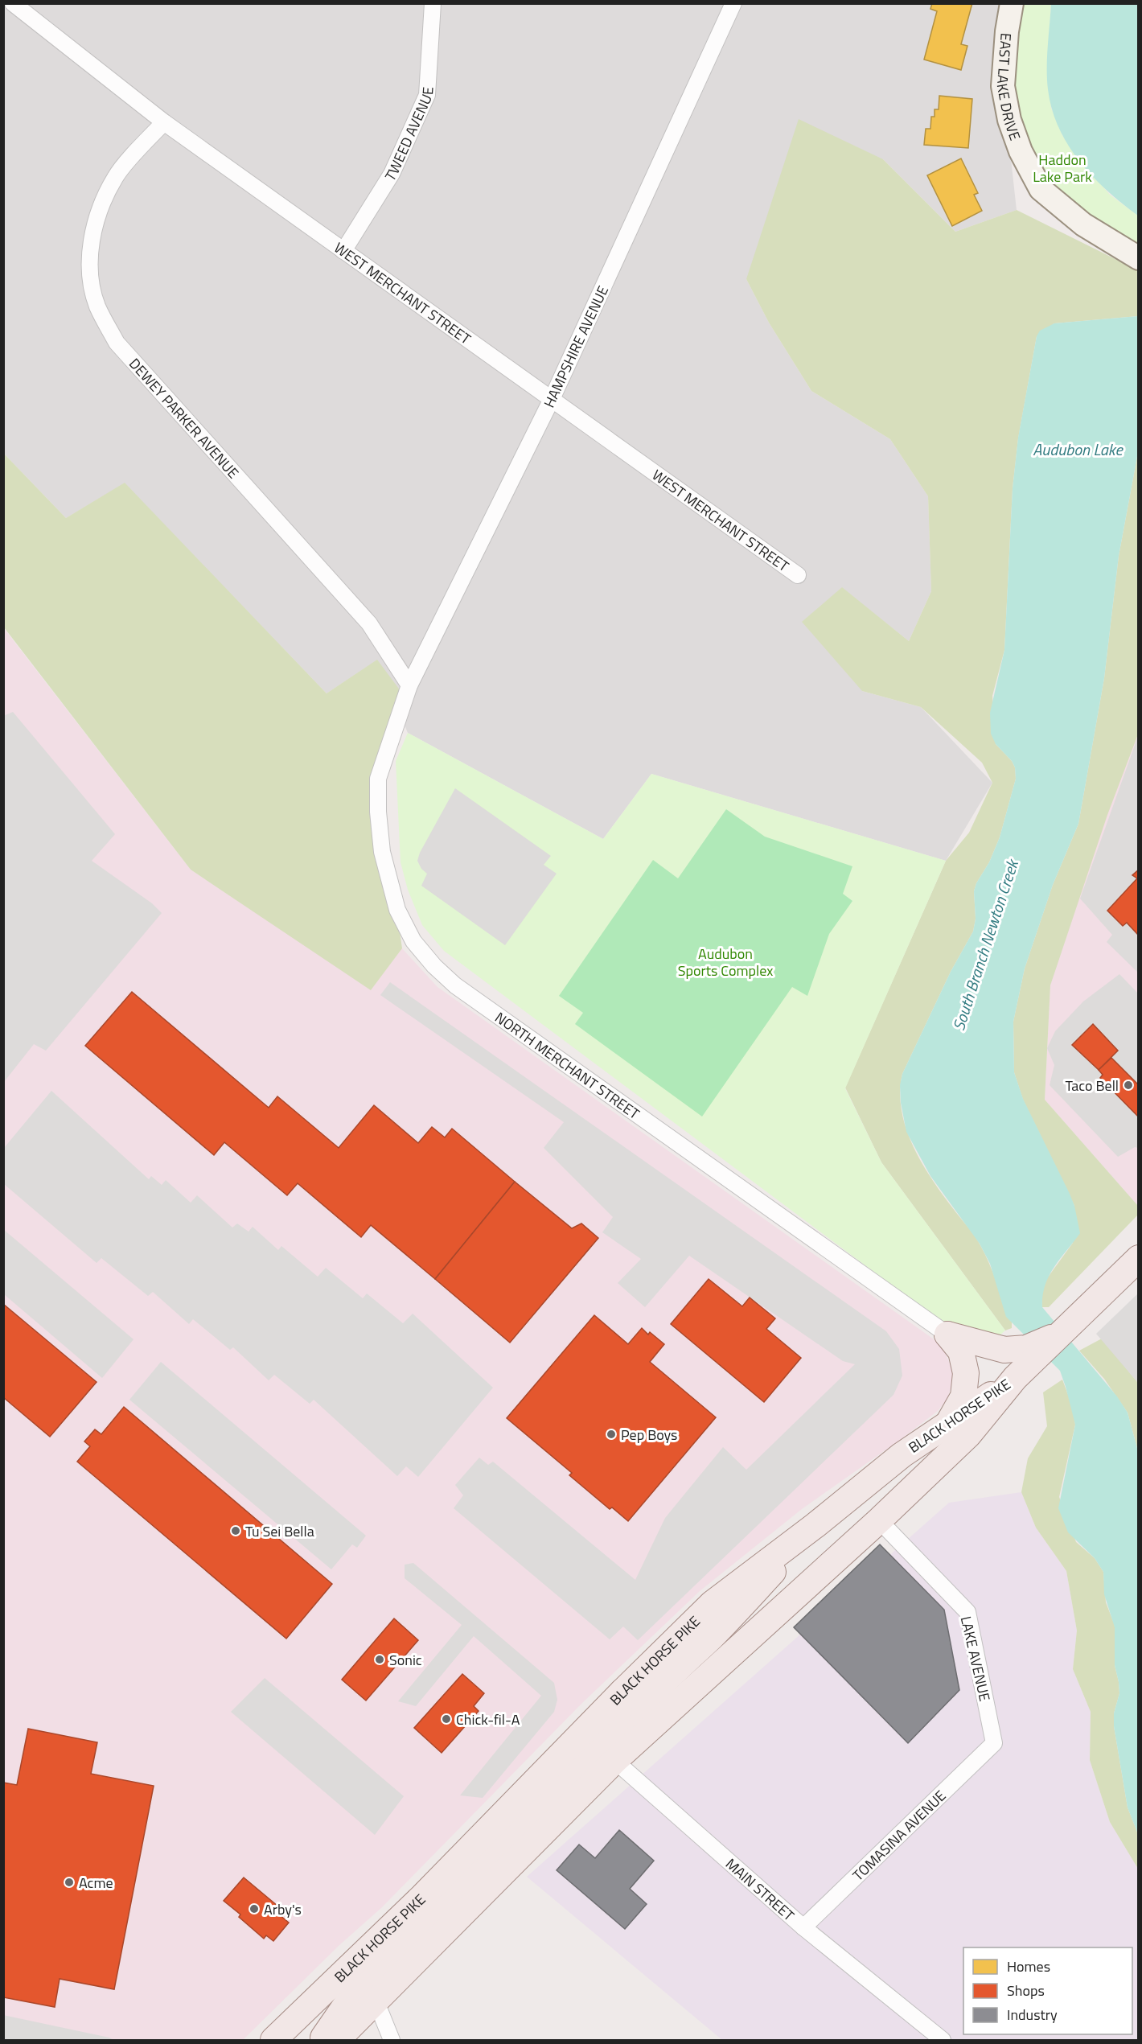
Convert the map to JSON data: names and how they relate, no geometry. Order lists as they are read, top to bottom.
{
  "streets": {
    "main road": ["BLACK HORSE PIKE"],
    "street": [
      "EAST LAKE DRIVE",
      "TWEED AVENUE",
      "WEST MERCHANT STREET",
      "HAMPSHIRE AVENUE",
      "DEWEY PARKER AVENUE",
      "NORTH MERCHANT STREET",
      "LAKE AVENUE",
      "TOMASINA AVENUE",
      "MAIN STREET"
    ]
  },
  "crossings": [
    ["TWEED AVENUE", "WEST MERCHANT STREET"],
    ["WEST MERCHANT STREET", "HAMPSHIRE AVENUE"],
    ["WEST MERCHANT STREET", "DEWEY PARKER AVENUE"],
    ["HAMPSHIRE AVENUE", "DEWEY PARKER AVENUE"],
    ["HAMPSHIRE AVENUE", "NORTH MERCHANT STREET"],
    ["DEWEY PARKER AVENUE", "NORTH MERCHANT STREET"],
    ["BLACK HORSE PIKE", "LAKE AVENUE"],
    ["BLACK HORSE PIKE", "MAIN STREET"],
    ["LAKE AVENUE", "TOMASINA AVENUE"],
    ["TOMASINA AVENUE", "MAIN STREET"]
  ],
  "water": ["Audubon Lake", "South Branch Newton Creek"],
  "parks": ["Haddon Lake Park", "Audubon Sports Complex"],
  "places": [
    "Taco Bell",
    "Pep Boys",
    "Tu Sei Bella",
    "Sonic",
    "Chick-fil-A",
    "Acme",
    "Arby's"
  ],
  "legend": ["Homes", "Shops", "Industry"]
}
